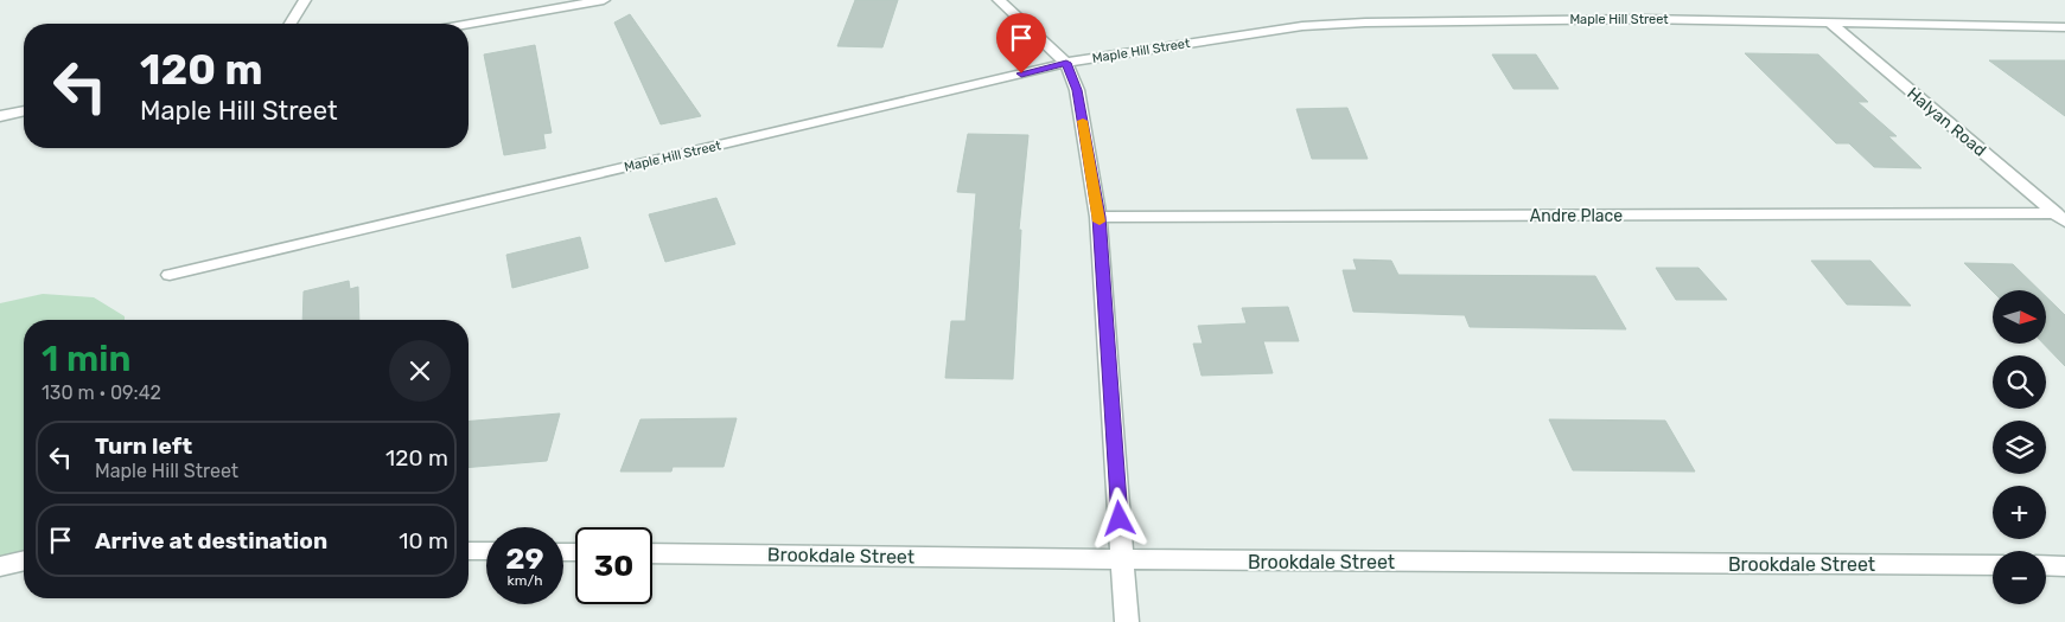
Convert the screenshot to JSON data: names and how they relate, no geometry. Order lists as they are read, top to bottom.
{
  "streets": {
    "street": [
      "Maple Hill Street",
      "Halyan Road",
      "Andre Place",
      "Brookdale Street"
    ]
  },
  "crossings": [
    ["Maple Hill Street", "Halyan Road"],
    ["Halyan Road", "Andre Place"]
  ],
  "north": "right",
  "page": {
    "turn": ["120 m", "Maple Hill Street"],
    "map_buttons": ["+", "−"],
    "heading": ["1 min", "130 m · 09:42"],
    "list": [
      {
        "name": "Turn left",
        "note": "Maple Hill Street",
        "value": "120 m"
      },
      {
        "name": "Arrive at destination",
        "value": "10 m"
      }
    ],
    "speed": "29 km/h",
    "limit": "30"
  }
}
